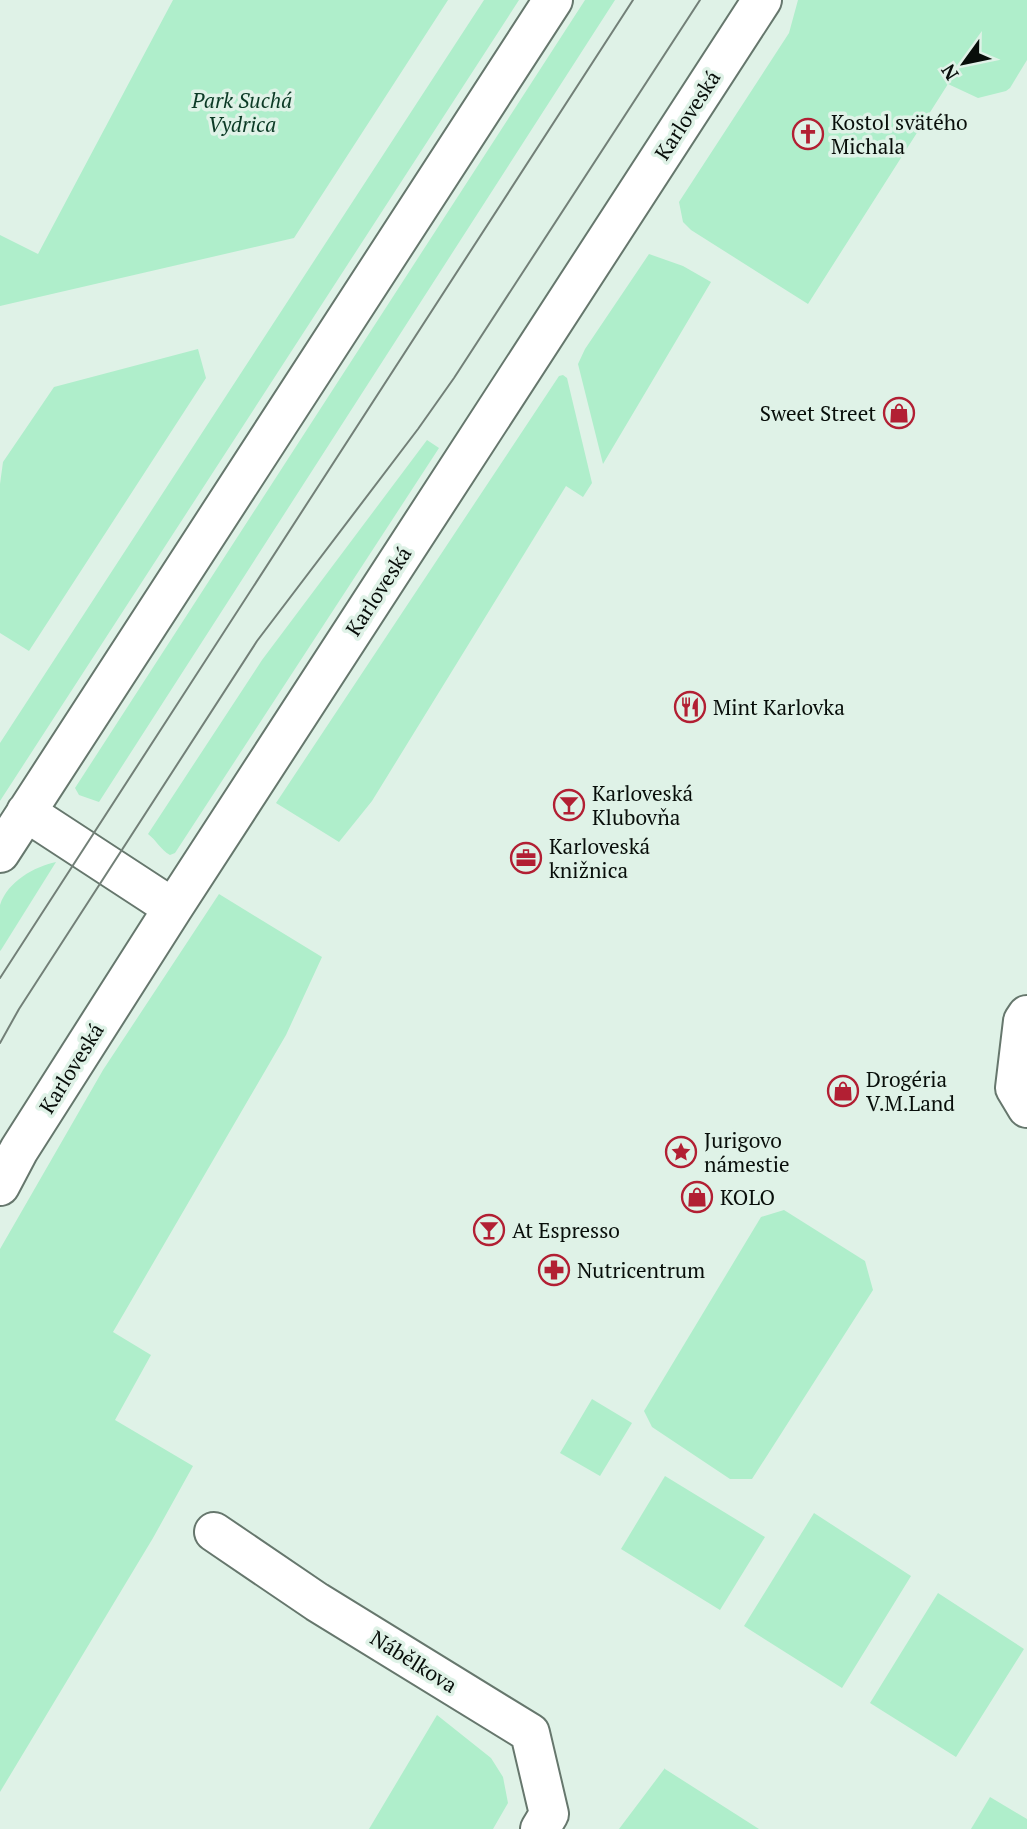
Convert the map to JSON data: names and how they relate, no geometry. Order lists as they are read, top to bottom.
{
  "streets": {
    "main road": ["Karloveská", "Nábělkova"]
  },
  "parks": ["Park Suchá Vydrica"],
  "places": {
    "church": ["Kostol svätého Michala"],
    "shop": ["Sweet Street", "Drogéria V.M.Land", "KOLO"],
    "restaurant": ["Mint Karlovka"],
    "bar": ["Karloveská Klubovňa", "At Espresso"],
    "office": ["Karloveská knižnica"],
    "place": ["Jurigovo námestie"],
    "pharmacy": ["Nutricentrum"]
  },
  "north": "bottom left"
}
